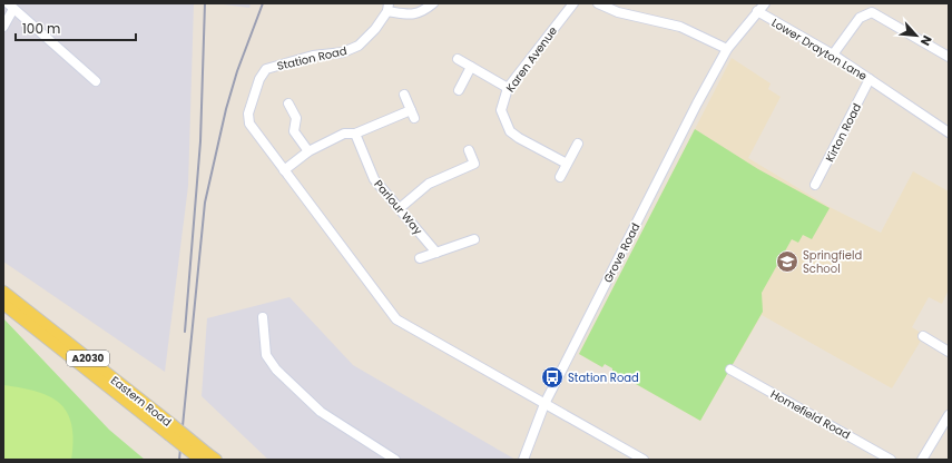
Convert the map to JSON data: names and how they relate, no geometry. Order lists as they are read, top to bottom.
{
  "streets": {
    "main road": ["A2030", "Eastern Road"],
    "street": [
      "Lower Drayton Lane",
      "Station Road",
      "Karen Avenue",
      "Kirton Road",
      "Parlour Way",
      "Grove Road",
      "Homefield Road"
    ]
  },
  "crossings": [
    ["Lower Drayton Lane", "Kirton Road"],
    ["Station Road", "Grove Road"]
  ],
  "places": {
    "school or university": ["Springfield School"],
    "bus stop": ["Station Road"]
  },
  "scale_bar": "100 m",
  "north": "bottom right"
}
